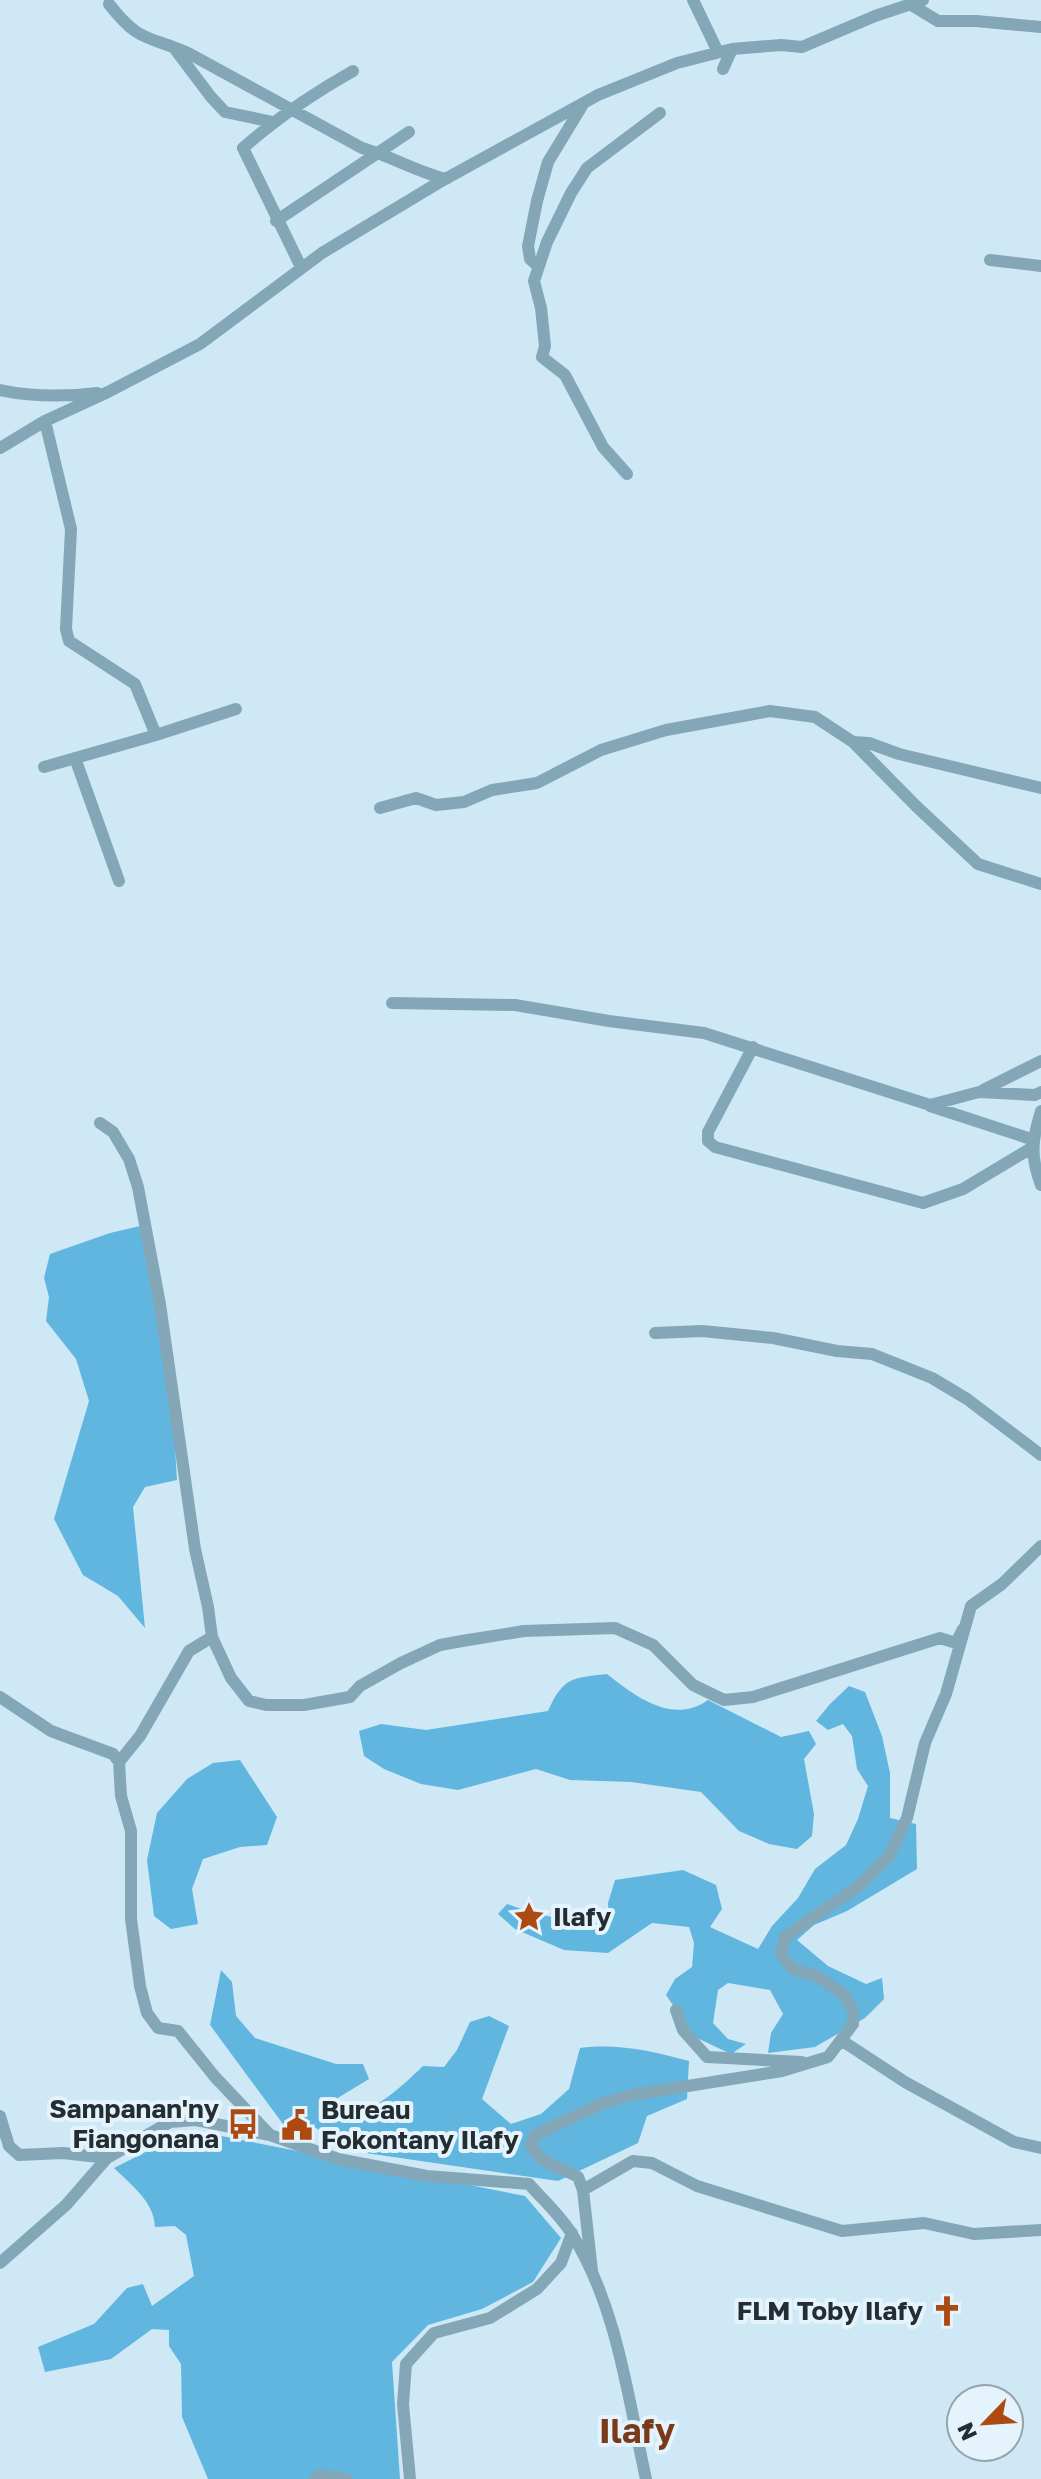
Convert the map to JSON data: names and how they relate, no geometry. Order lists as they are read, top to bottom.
{
  "districts": ["Ilafy"],
  "places": {
    "place": ["Ilafy"],
    "bus stop": ["Sampanan'ny Fiangonana"],
    "public building": ["Bureau Fokontany Ilafy"],
    "church": ["FLM Toby Ilafy"]
  },
  "north": "bottom left"
}
